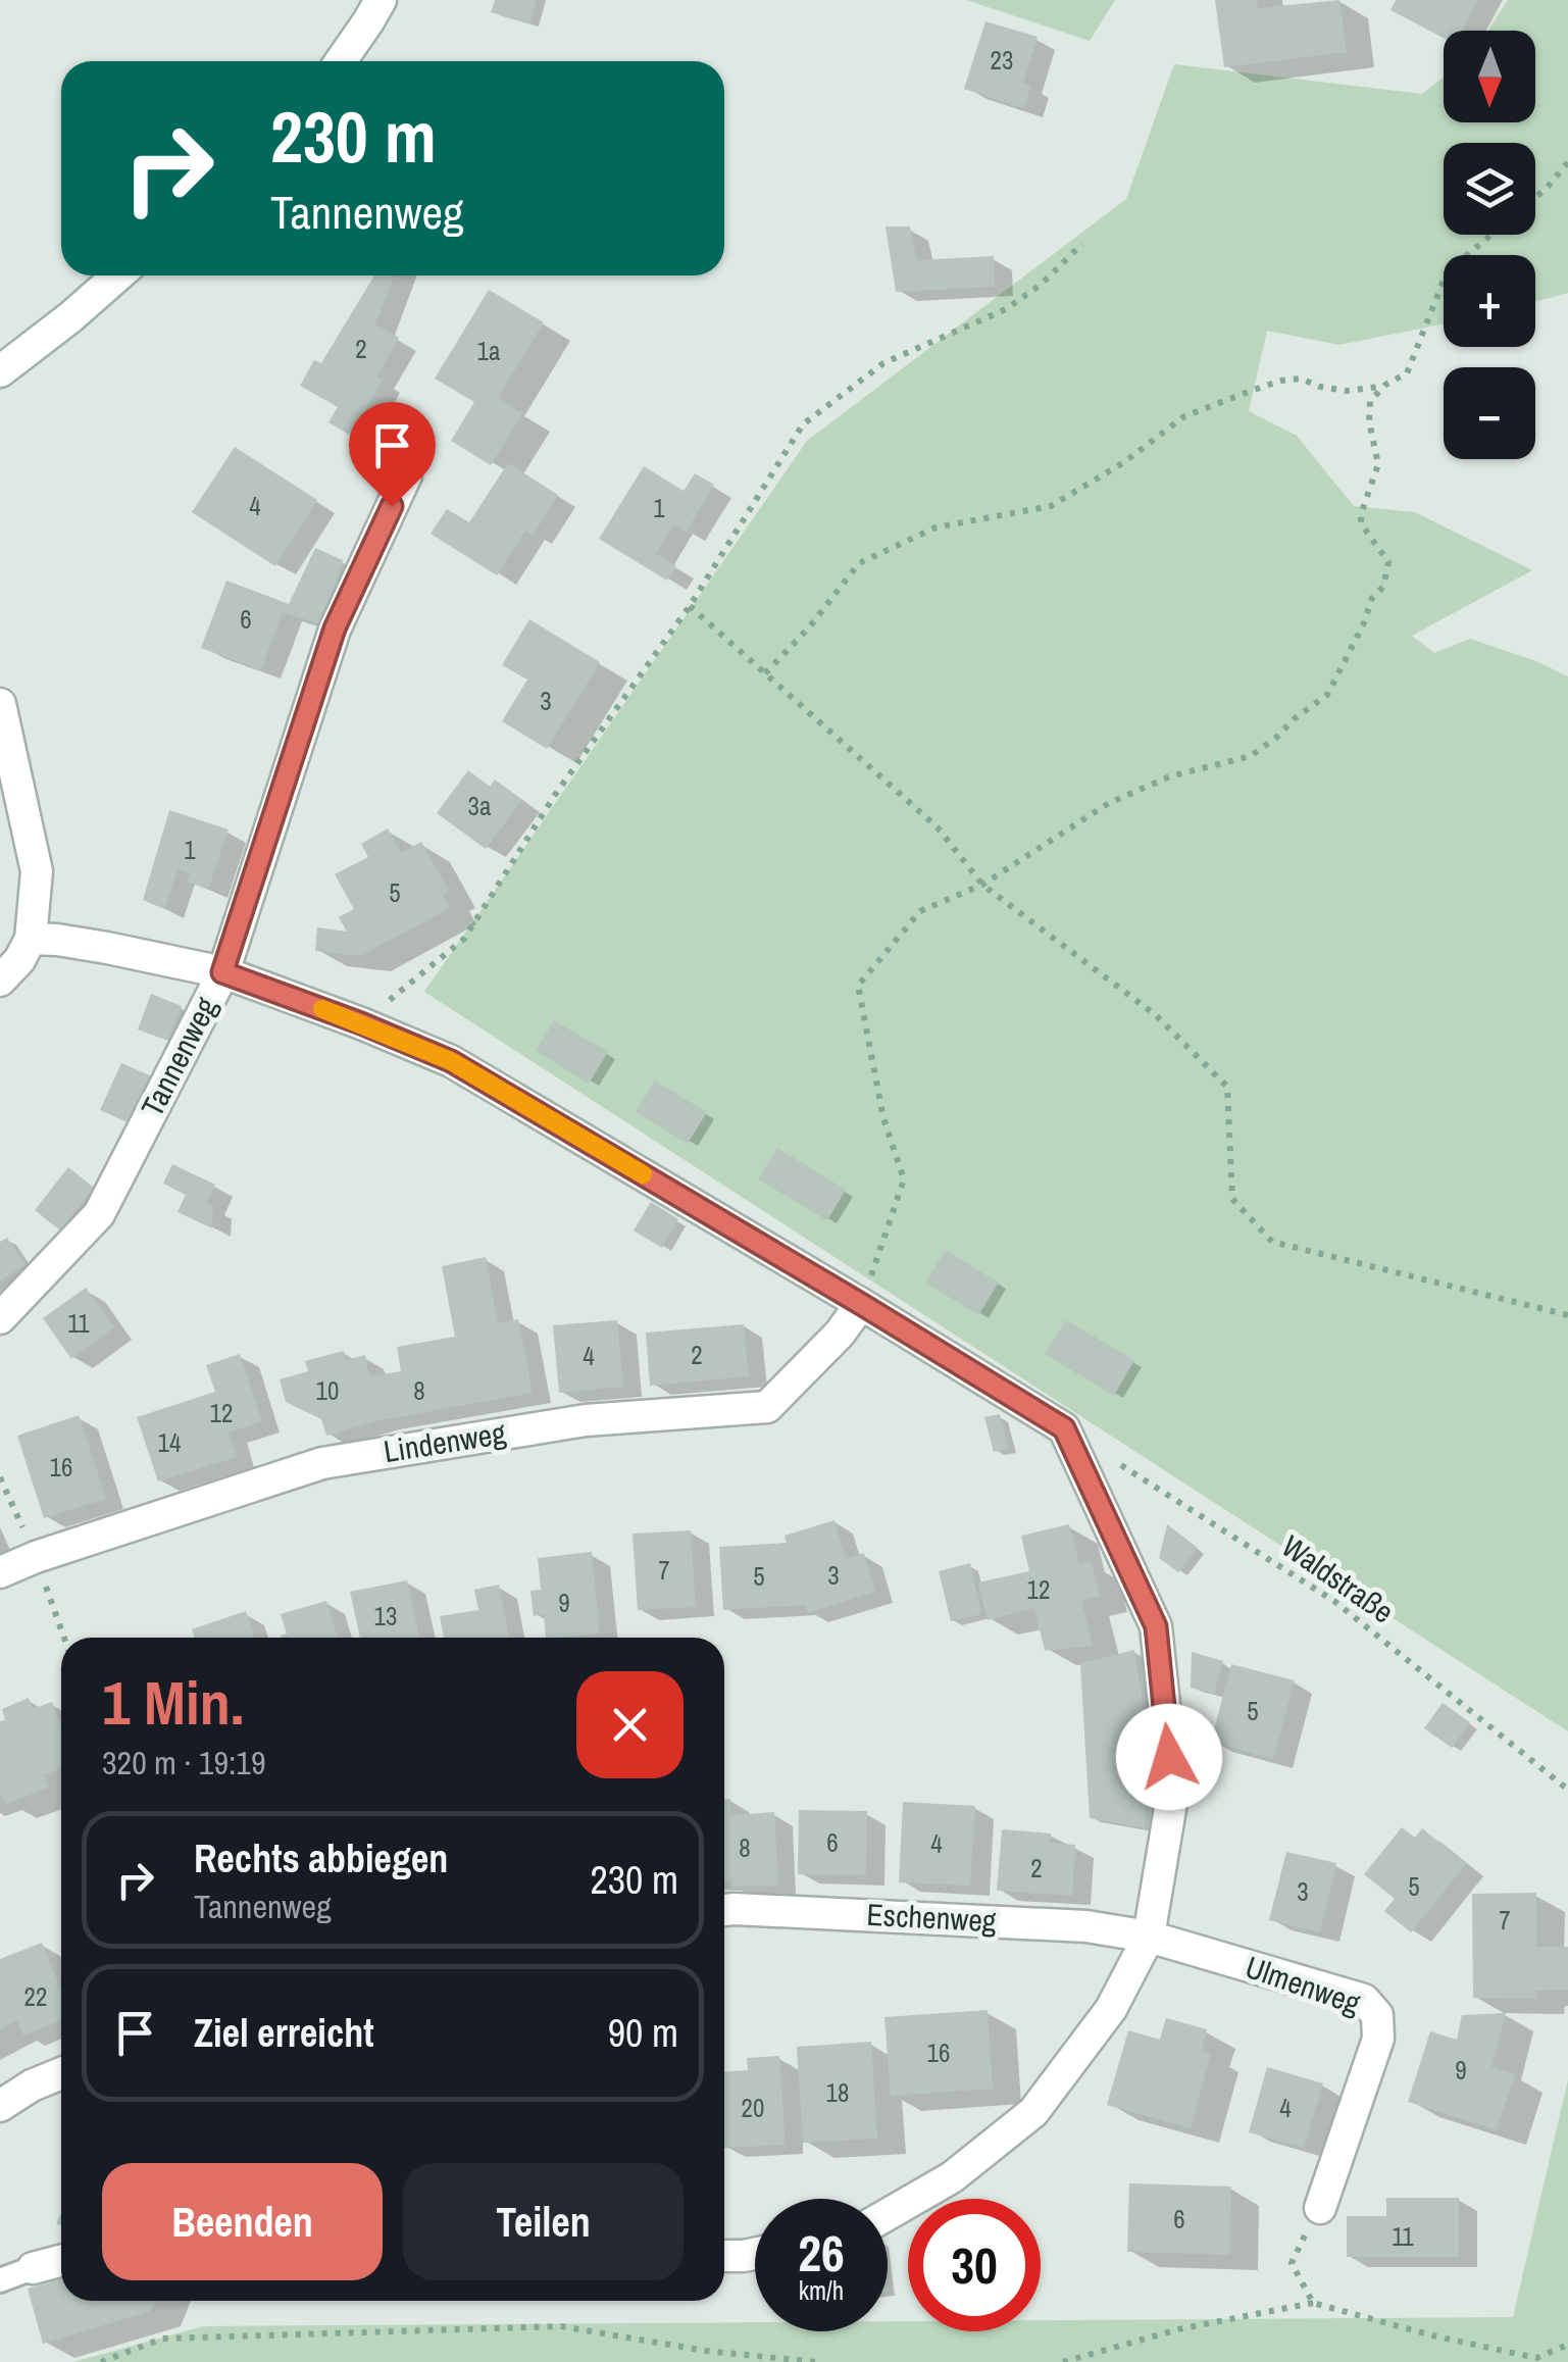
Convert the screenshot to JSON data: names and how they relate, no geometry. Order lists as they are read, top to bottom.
{
  "streets": {
    "street": [
      "Tannenweg",
      "Lindenweg",
      "Eschenweg",
      "Ulmenweg"
    ],
    "path": ["Waldstraße"]
  },
  "crossings": [
    ["Eschenweg", "Ulmenweg"]
  ],
  "house_numbers": [
    "23",
    "2",
    "1a",
    "4",
    "1",
    "6",
    "3",
    "3a",
    "1",
    "5",
    "11",
    "2",
    "4",
    "10",
    "8",
    "12",
    "14",
    "16",
    "7",
    "3",
    "5",
    "12",
    "9",
    "13",
    "5",
    "6",
    "4",
    "8",
    "2",
    "5",
    "3",
    "7",
    "22",
    "16",
    "9",
    "18",
    "20",
    "4",
    "6",
    "11"
  ],
  "north": "bottom",
  "page": {
    "map_buttons": ["+", "−"],
    "turn": ["230 m", "Tannenweg"],
    "heading": ["1 Min.", "320 m · 19:19"],
    "list": [
      {
        "name": "Rechts abbiegen",
        "note": "Tannenweg",
        "value": "230 m"
      },
      {
        "name": "Ziel erreicht",
        "value": "90 m"
      }
    ],
    "buttons": ["Beenden", "Teilen"],
    "speed": "26 km/h",
    "limit": "30"
  }
}
